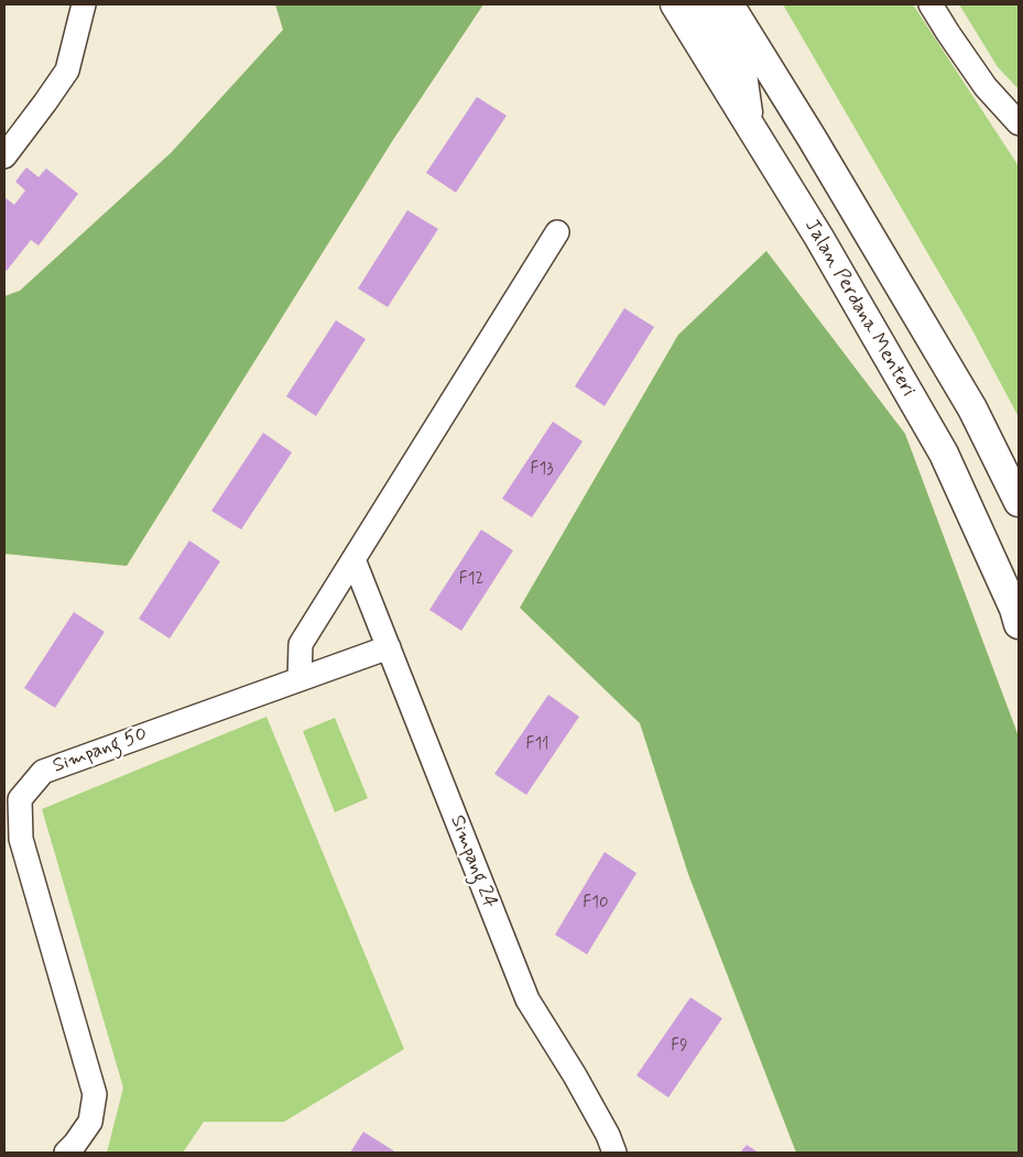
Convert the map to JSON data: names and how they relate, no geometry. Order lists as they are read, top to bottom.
{
  "streets": {
    "main road": ["Jalan Perdana Menteri"],
    "street": ["Simpang 50", "Simpang 24"]
  },
  "crossings": [
    ["Simpang 50", "Simpang 24"]
  ],
  "house_numbers": [
    "F13",
    "F12",
    "F11",
    "F10",
    "F9"
  ]
}
